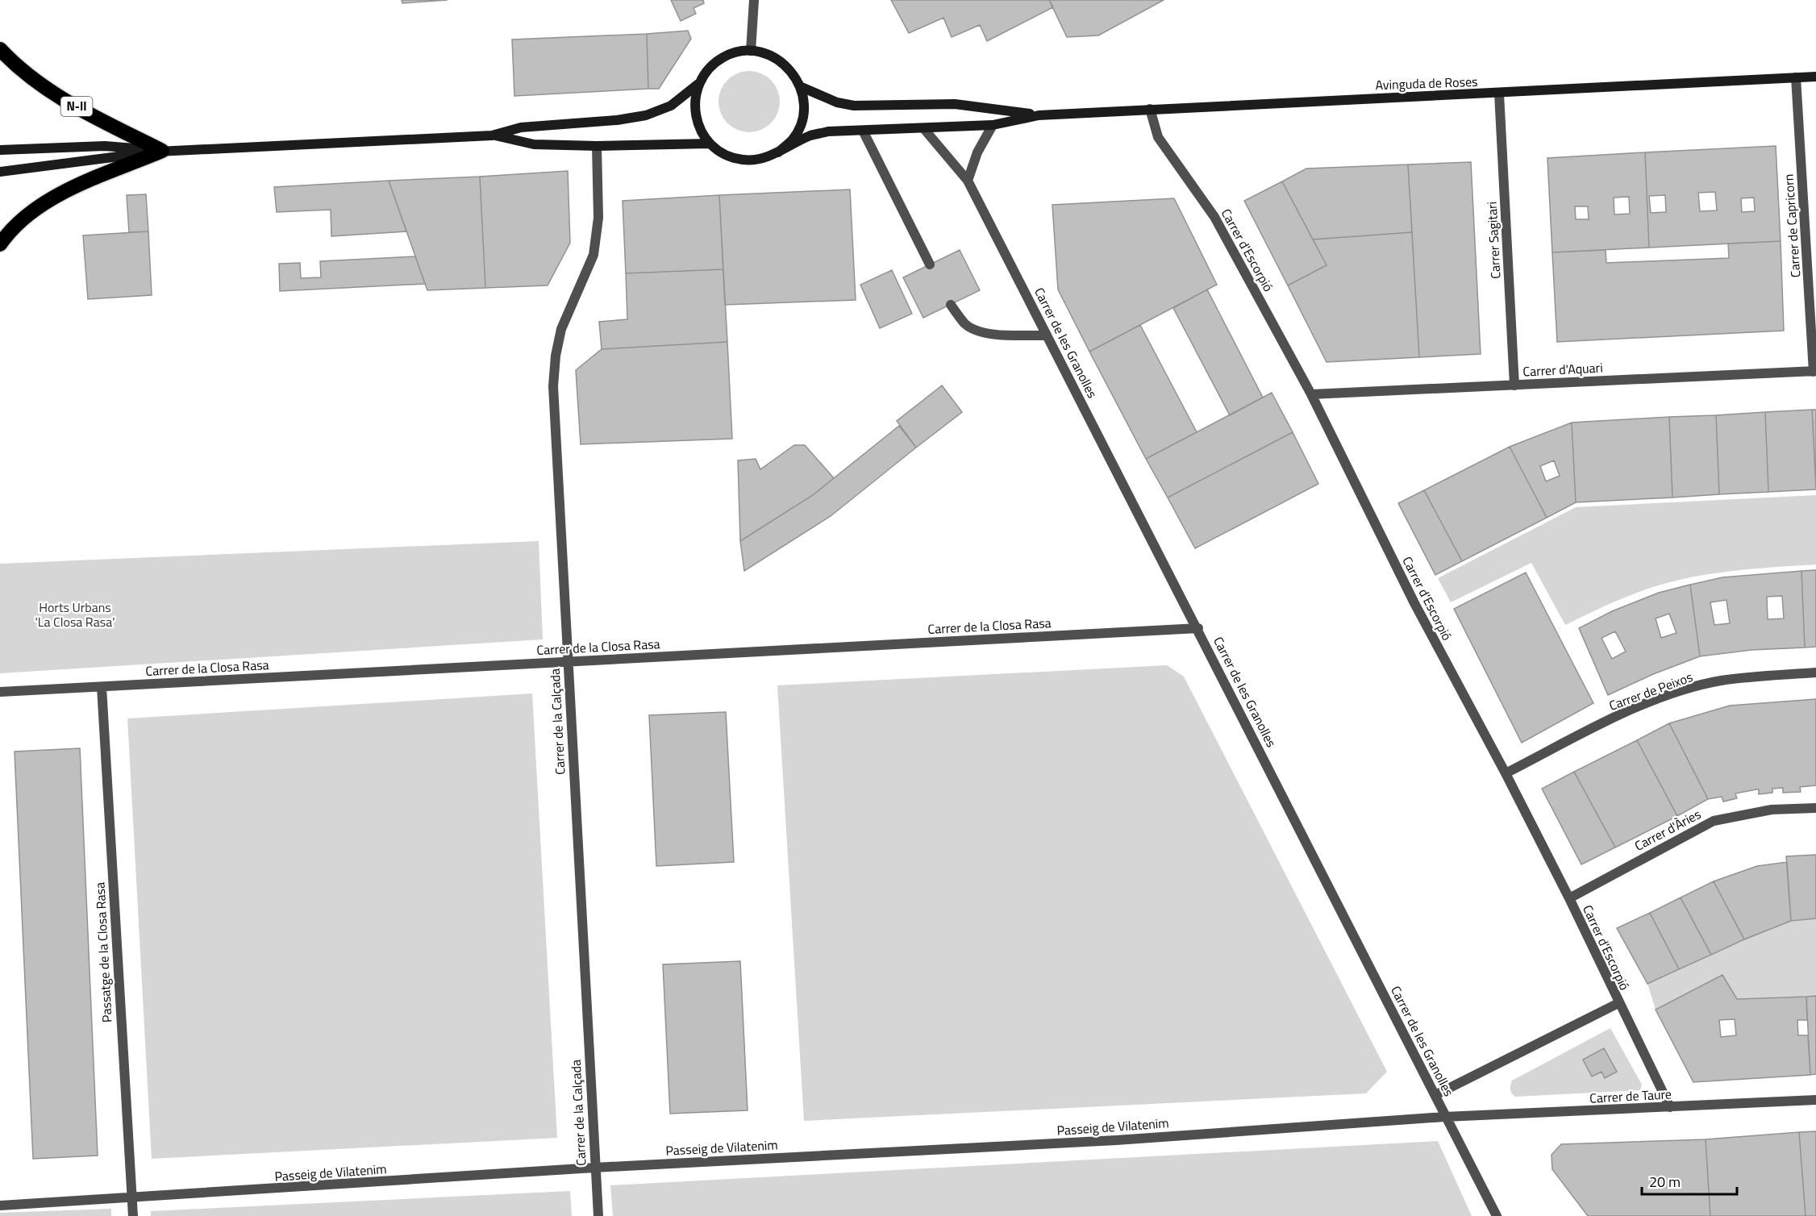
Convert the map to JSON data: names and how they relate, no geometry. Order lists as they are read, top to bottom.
{
  "streets": {
    "highway": ["N-II"],
    "main road": ["Avinguda de Roses"],
    "street": [
      "Carrer de Capricorn",
      "Carrer Sagitari",
      "Carrer d'Escorpió",
      "Carrer de les Granolles",
      "Carrer d'Aquari",
      "Carrer de la Closa Rasa",
      "Carrer de Peixos",
      "Carrer de la Calçada",
      "Carrer d'Àries",
      "Passatge de la Closa Rasa",
      "Carrer de Taure",
      "Passeig de Vilatenim"
    ]
  },
  "crossings": [
    ["Avinguda de Roses", "Carrer de Capricorn"],
    ["Avinguda de Roses", "Carrer Sagitari"],
    ["Avinguda de Roses", "Carrer d'Escorpió"],
    ["Carrer de Capricorn", "Carrer d'Aquari"],
    ["Carrer Sagitari", "Carrer d'Aquari"],
    ["Carrer d'Escorpió", "Carrer d'Aquari"],
    ["Carrer d'Escorpió", "Carrer de Peixos"],
    ["Carrer d'Escorpió", "Carrer d'Àries"],
    ["Carrer d'Escorpió", "Carrer de Taure"],
    ["Carrer de les Granolles", "Carrer de la Closa Rasa"],
    ["Carrer de les Granolles", "Carrer de Taure"],
    ["Carrer de les Granolles", "Passeig de Vilatenim"],
    ["Carrer de la Closa Rasa", "Carrer de la Calçada"],
    ["Carrer de la Closa Rasa", "Passatge de la Closa Rasa"],
    ["Carrer de la Calçada", "Passeig de Vilatenim"],
    ["Passatge de la Closa Rasa", "Passeig de Vilatenim"],
    ["Carrer de Taure", "Passeig de Vilatenim"]
  ],
  "parks": ["Horts Urbans 'La Closa Rasa'"],
  "scale_bar": "20 m"
}
